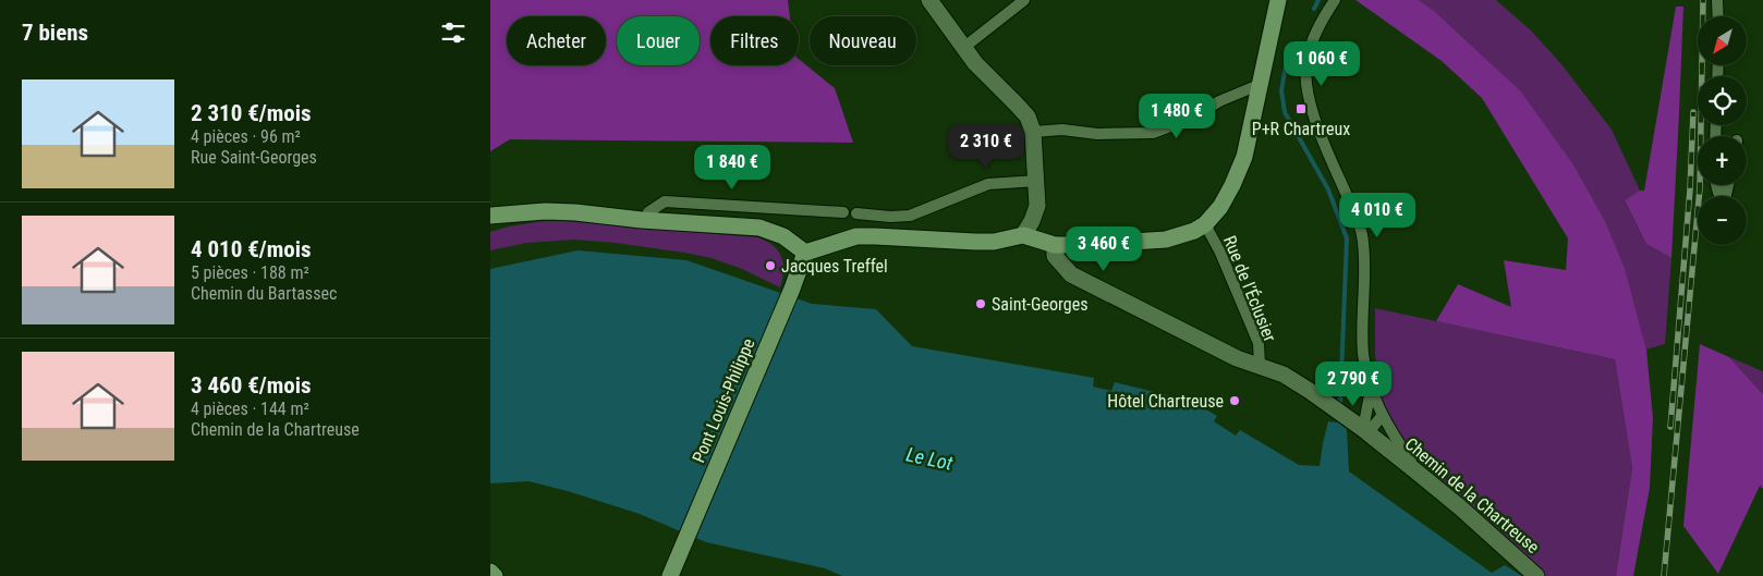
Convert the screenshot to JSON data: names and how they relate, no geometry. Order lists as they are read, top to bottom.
{
  "streets": {
    "main road": ["Pont Louis-Philippe"],
    "street": ["Rue de l’Éclusier", "Chemin de la Chartreuse"]
  },
  "crossings": [
    ["Rue de l’Éclusier", "Chemin de la Chartreuse"]
  ],
  "water": ["Le Lot"],
  "places": {
    "transit": ["P+R Chartreux"],
    "other": ["Jacques Treffel", "Saint-Georges", "Hôtel Chartreuse"]
  },
  "north": "bottom left",
  "page": {
    "heading": "7 biens",
    "map_buttons": ["+", "−"],
    "chip": [
      "Acheter",
      "Louer",
      "Filtres",
      "Nouveau"
    ],
    "price": [
      "1 060 €",
      "1 480 €",
      "2 310 €",
      "1 840 €",
      "4 010 €",
      "3 460 €",
      "2 790 €"
    ],
    "list": [
      {
        "name": "2 310 €/mois",
        "note": "4 pièces · 96 m² · Rue Saint-Georges"
      },
      {
        "name": "4 010 €/mois",
        "note": "5 pièces · 188 m² · Chemin du Bartassec"
      },
      {
        "name": "3 460 €/mois",
        "note": "4 pièces · 144 m² · Chemin de la Chartreuse"
      }
    ]
  }
}
